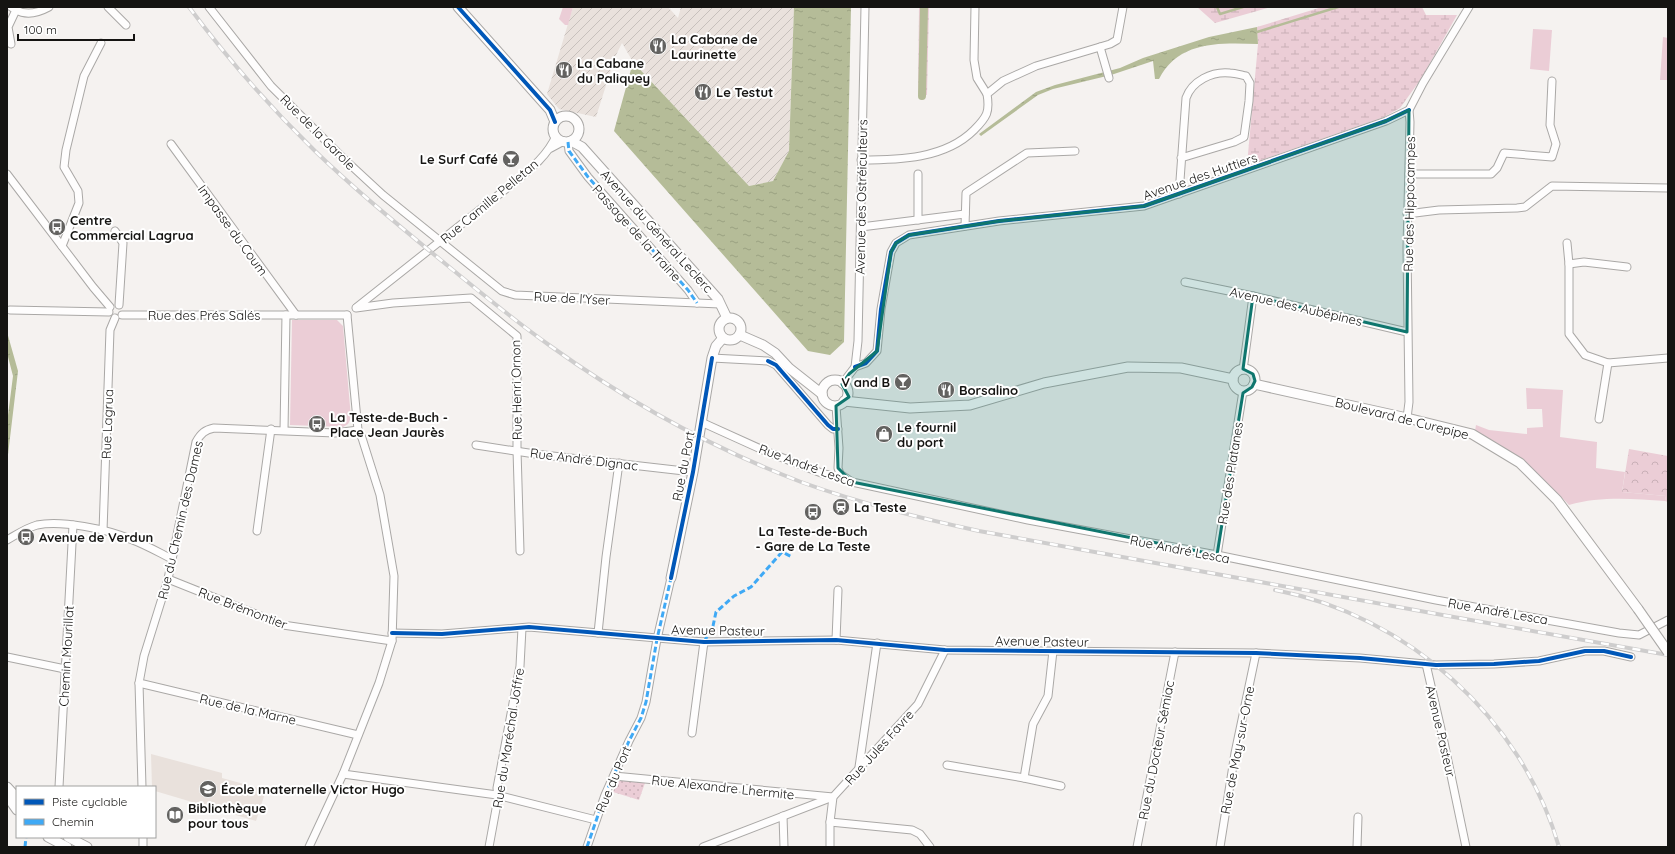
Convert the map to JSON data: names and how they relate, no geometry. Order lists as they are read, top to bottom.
{
  "streets": {
    "main road": ["Avenue du Général Leclerc", "Boulevard de Curepipe", "Rue du Port"],
    "street": [
      "Rue de la Garole",
      "Avenue des Huttiers",
      "Avenue des Ostréiculteurs",
      "Rue Camille Pelletan",
      "Rue des Hippocampes",
      "Impasse du Coum",
      "Passage de la Traine",
      "Rue de l'Yser",
      "Avenue des Aubépines",
      "Rue des Prés Salés",
      "Rue Henri Ornon",
      "Rue Lagrua",
      "Rue André Dignac",
      "Rue André Lesca",
      "Rue des Platanes",
      "Rue du Chemin des Dames",
      "Rue Brémontier",
      "Avenue Pasteur",
      "Chemin Mourillat",
      "Rue de la Marne",
      "Rue du Maréchal Joffre",
      "Rue Jules Favre",
      "Rue du Docteur Sémiac",
      "Rue de May-sur-Orne",
      "Rue Alexandre Lhermite"
    ]
  },
  "crossings": [
    ["Rue de la Garole", "Rue Camille Pelletan"],
    ["Rue de la Garole", "Rue de l'Yser"],
    ["Avenue des Huttiers", "Avenue des Ostréiculteurs"],
    ["Avenue des Huttiers", "Rue des Hippocampes"],
    ["Rue Camille Pelletan", "Avenue du Général Leclerc"],
    ["Rue Camille Pelletan", "Passage de la Traine"],
    ["Rue Camille Pelletan", "Rue de l'Yser"],
    ["Rue Camille Pelletan", "Rue des Prés Salés"],
    ["Rue Camille Pelletan", "Rue Henri Ornon"],
    ["Rue des Hippocampes", "Avenue des Aubépines"],
    ["Rue des Hippocampes", "Boulevard de Curepipe"],
    ["Impasse du Coum", "Rue des Prés Salés"],
    ["Avenue du Général Leclerc", "Passage de la Traine"],
    ["Avenue du Général Leclerc", "Rue de l'Yser"],
    ["Avenue du Général Leclerc", "Rue du Port"],
    ["Passage de la Traine", "Rue de l'Yser"],
    ["Rue des Prés Salés", "Rue Lagrua"],
    ["Rue Henri Ornon", "Rue André Dignac"],
    ["Boulevard de Curepipe", "Rue des Platanes"],
    ["Rue André Dignac", "Rue du Port"],
    ["Rue André Lesca", "Rue du Port"],
    ["Rue André Lesca", "Rue des Platanes"],
    ["Rue du Port", "Avenue Pasteur"],
    ["Rue du Port", "Rue Alexandre Lhermite"],
    ["Rue du Chemin des Dames", "Rue Brémontier"],
    ["Rue du Chemin des Dames", "Rue de la Marne"],
    ["Avenue Pasteur", "Rue du Maréchal Joffre"],
    ["Avenue Pasteur", "Rue Jules Favre"],
    ["Avenue Pasteur", "Rue du Docteur Sémiac"],
    ["Avenue Pasteur", "Rue de May-sur-Orne"],
    ["Rue Jules Favre", "Rue Alexandre Lhermite"]
  ],
  "places": {
    "restaurant": [
      "La Cabane de Laurinette",
      "La Cabane du Paliquey",
      "Le Testut",
      "Borsalino"
    ],
    "bar": ["Le Surf Café", "V and B"],
    "bus stop": [
      "Centre Commercial Lagrua",
      "La Teste-de-Buch - Place Jean Jaurès",
      "La Teste-de-Buch - Gare de La Teste",
      "Avenue de Verdun"
    ],
    "shop": ["Le fournil du port"],
    "station": ["La Teste"],
    "school or university": ["École maternelle Victor Hugo"],
    "library": ["Bibliothèque pour tous"]
  },
  "legend": ["Piste cyclable", "Chemin"],
  "scale_bar": "100 m"
}
